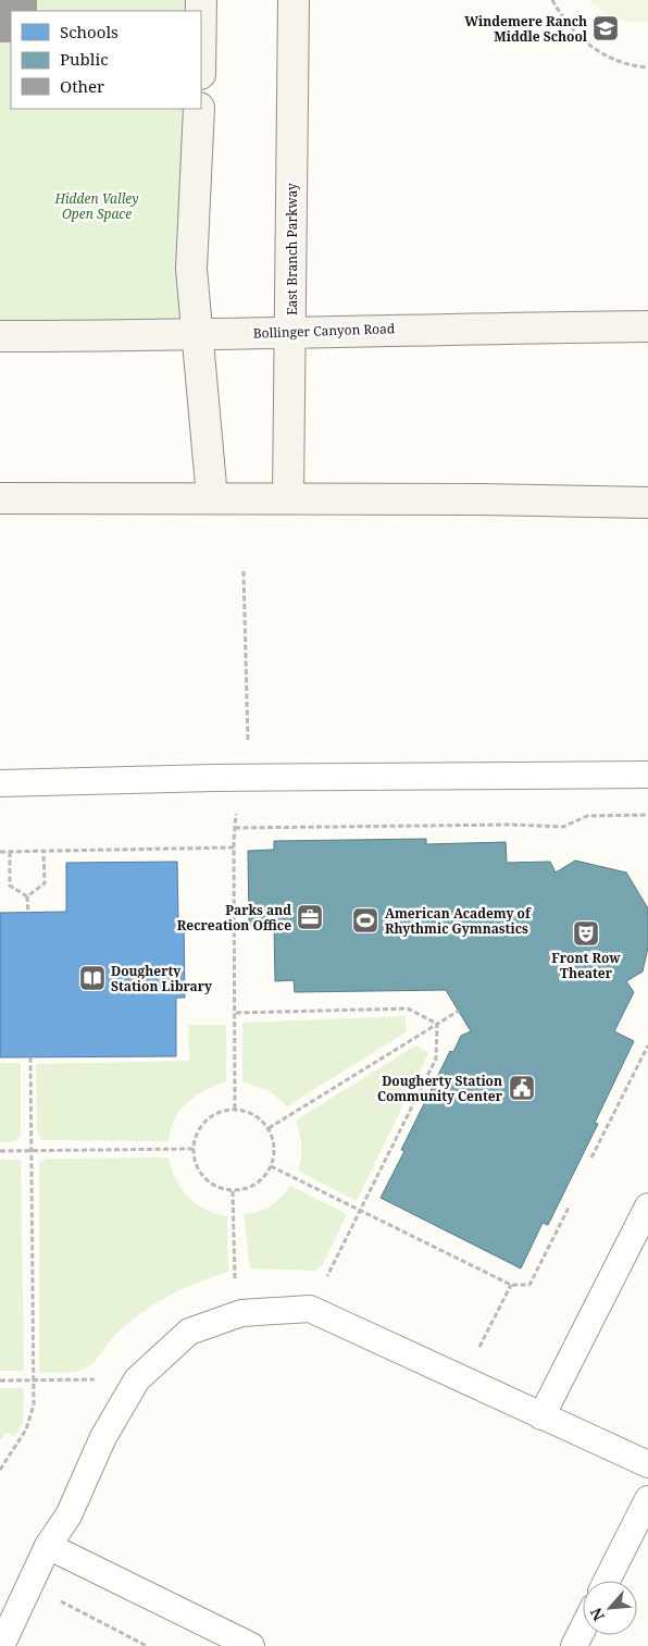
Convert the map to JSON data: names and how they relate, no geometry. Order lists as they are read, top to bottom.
{
  "streets": {
    "main road": ["East Branch Parkway", "Bollinger Canyon Road"]
  },
  "crossings": [
    ["East Branch Parkway", "Bollinger Canyon Road"]
  ],
  "parks": ["Hidden Valley Open Space"],
  "places": {
    "school or university": ["Windemere Ranch Middle School"],
    "office": ["Parks and Recreation Office"],
    "sports": ["American Academy of Rhythmic Gymnastics"],
    "theatre": ["Front Row Theater"],
    "library": ["Dougherty Station Library"],
    "public building": ["Dougherty Station Community Center"]
  },
  "legend": ["Schools", "Public", "Other"],
  "north": "bottom left"
}
